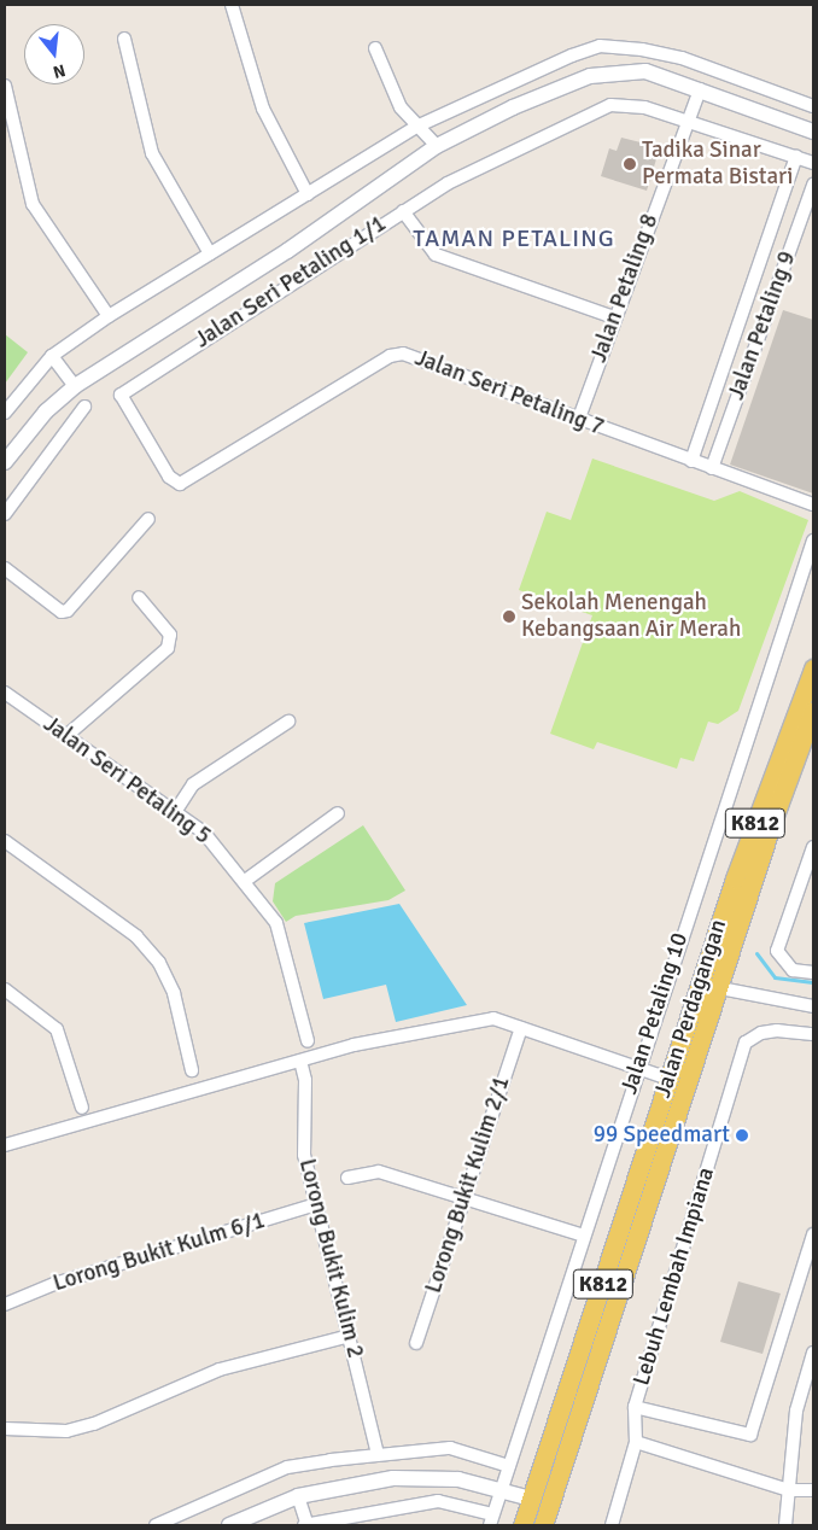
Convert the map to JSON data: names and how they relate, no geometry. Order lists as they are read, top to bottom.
{
  "streets": {
    "main road": ["K812", "Jalan Perdagangan"],
    "street": [
      "Jalan Seri Petaling 1/1",
      "Jalan Petaling 8",
      "Jalan Petaling 9",
      "Jalan Seri Petaling 7",
      "Jalan Seri Petaling 5",
      "Jalan Petaling 10",
      "Lorong Bukit Kulim 2/1",
      "Lorong Bukit Kulm 6/1",
      "Lorong Bukit Kulim 2",
      "Lebuh Lembah Impiana"
    ]
  },
  "crossings": [
    ["Jalan Seri Petaling 1/1", "Jalan Petaling 8"],
    ["Jalan Seri Petaling 1/1", "Jalan Seri Petaling 7"],
    ["Jalan Petaling 8", "Jalan Seri Petaling 7"],
    ["Jalan Petaling 9", "Jalan Seri Petaling 7"],
    ["Lorong Bukit Kulm 6/1", "Lorong Bukit Kulim 2"]
  ],
  "districts": ["TAMAN PETALING"],
  "places": ["Tadika Sinar Permata Bistari", "Sekolah Menengah Kebangsaan Air Merah", "99 Speedmart"],
  "north": "bottom"
}
